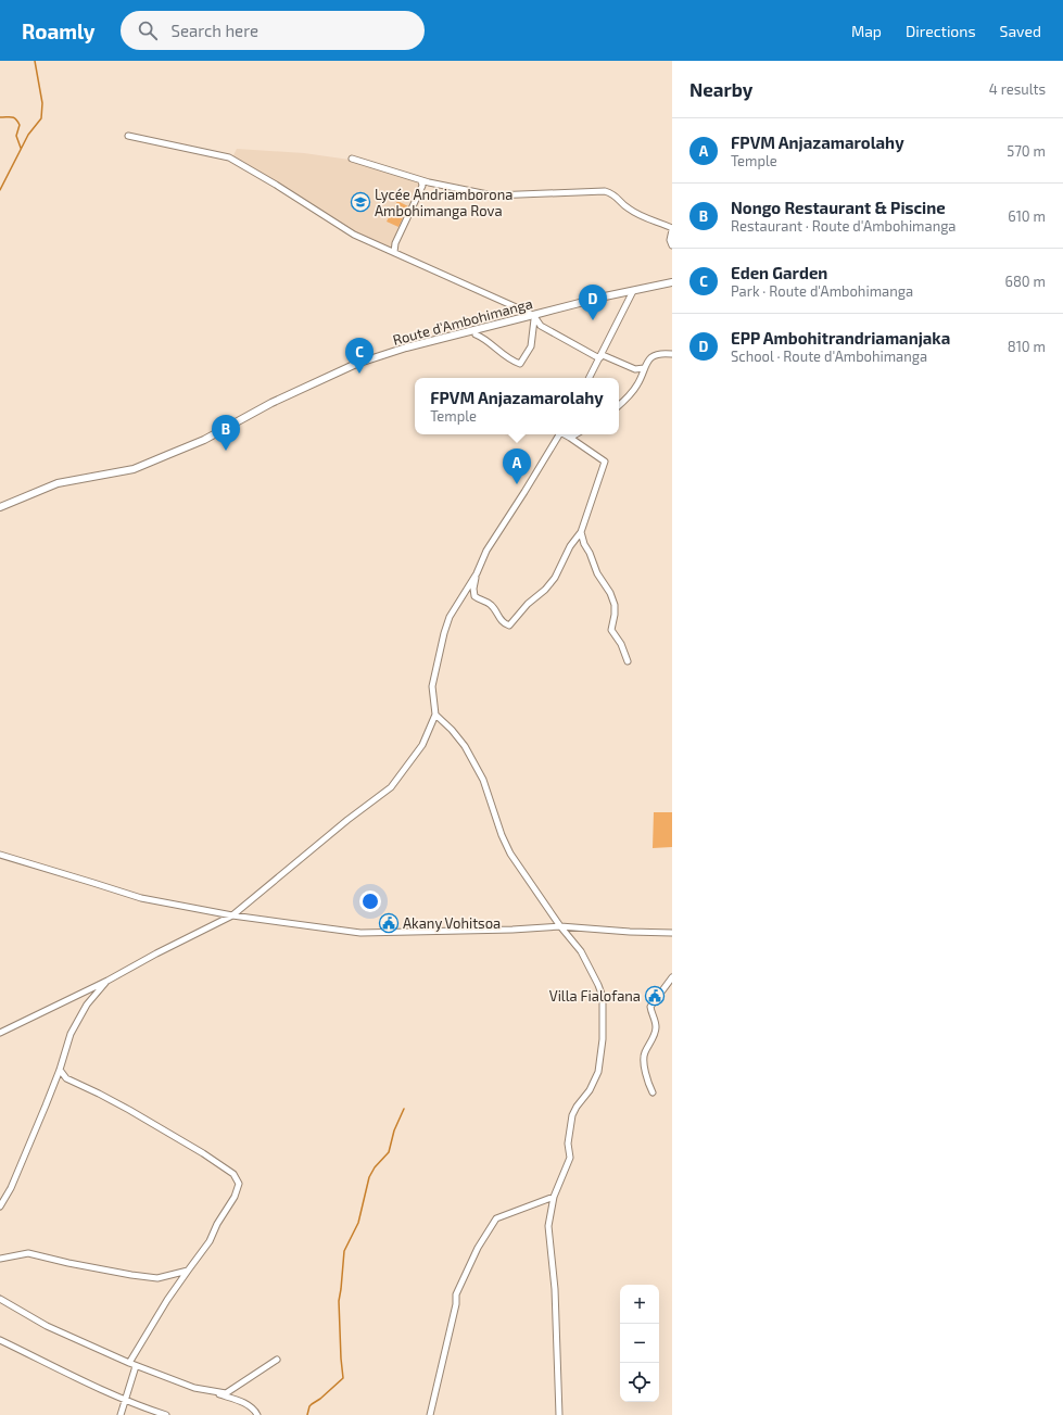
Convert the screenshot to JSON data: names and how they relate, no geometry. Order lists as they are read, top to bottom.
{
  "streets": {
    "street": ["Route d'Ambohimanga"]
  },
  "places": {
    "school or university": ["Lycée Andriamborona Ambohimanga Rova"],
    "public building": ["Akany Vohitsoa", "Villa Fialofana"]
  },
  "page": {
    "header": "Roamly",
    "search": "Search here",
    "nav": ["Map", "Directions", "Saved"],
    "heading": ["Nearby", "4 results"],
    "list": [
      {
        "mark": "A",
        "name": "FPVM Anjazamarolahy",
        "note": "Temple",
        "value": "570 m"
      },
      {
        "mark": "B",
        "name": "Nongo Restaurant & Piscine",
        "note": "Restaurant · Route d'Ambohimanga",
        "value": "610 m"
      },
      {
        "mark": "C",
        "name": "Eden Garden",
        "note": "Park · Route d'Ambohimanga",
        "value": "680 m"
      },
      {
        "mark": "D",
        "name": "EPP Ambohitrandriamanjaka",
        "note": "School · Route d'Ambohimanga",
        "value": "810 m"
      }
    ],
    "pins": [
      "D",
      "C",
      "B",
      "A"
    ],
    "popup": ["FPVM Anjazamarolahy", "Temple"],
    "map_buttons": ["+", "−"]
  }
}
